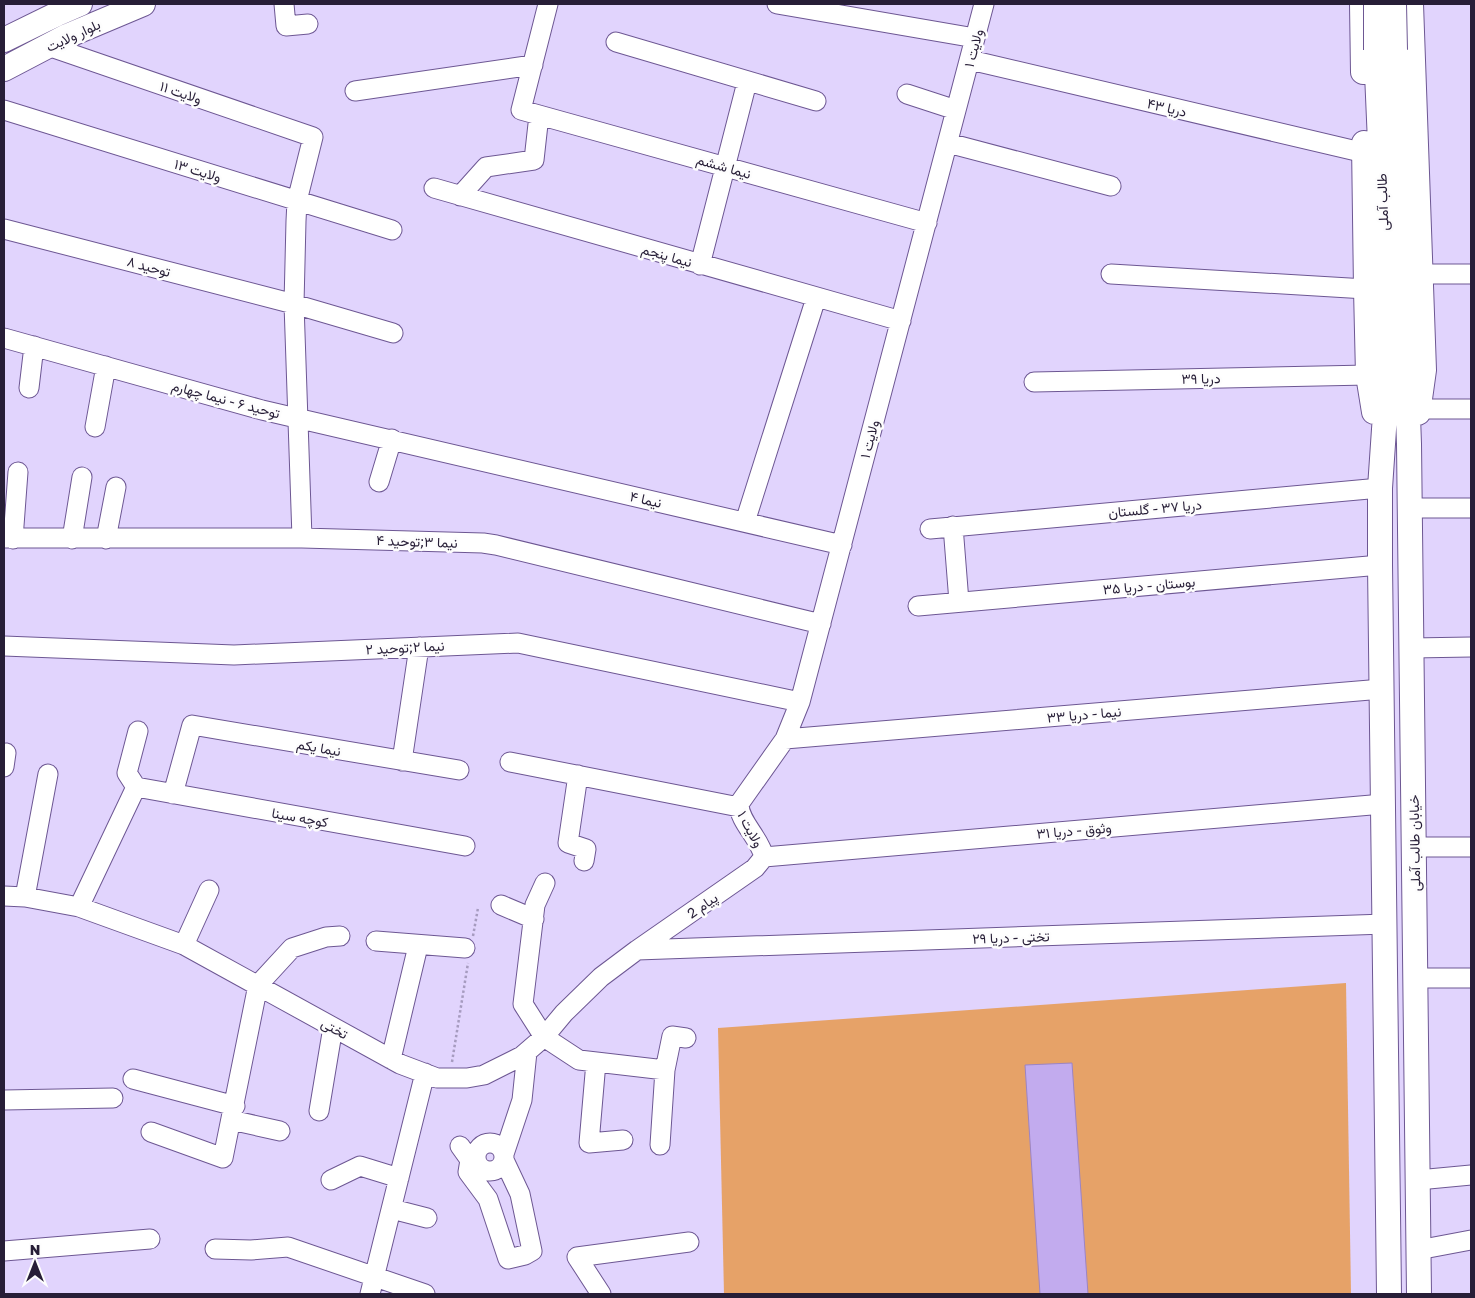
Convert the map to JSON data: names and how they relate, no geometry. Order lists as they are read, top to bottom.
{
  "streets": {
    "main road": ["بلوار ولایت", "طالب آملی", "خیابان طالب آملی"],
    "street": [
      "ولایت ۱",
      "ولایت ۱۱",
      "دریا ۴۳",
      "نیما ششم",
      "ولایت ۱۳",
      "نیما پنجم",
      "توحید ۸",
      "دریا ۳۹",
      "توحید ۶ - نیما چهارم",
      "نیما ۴",
      "دریا ۳۷ - گلستان",
      "نیما ۳;توحید ۴",
      "بوستان - دریا ۳۵",
      "نیما ۲;توحید ۲",
      "نیما - دریا ۳۳",
      "نیما یکم",
      "کوچه سینا",
      "وثوق - دریا ۳۱",
      "پیام 2",
      "تختی - دریا ۲۹",
      "تختی"
    ]
  },
  "crossings": [
    ["بلوار ولایت", "ولایت ۱۱"],
    ["ولایت ۱", "دریا ۴۳"],
    ["ولایت ۱", "نیما ششم"],
    ["ولایت ۱", "نیما پنجم"],
    ["ولایت ۱", "نیما ۴"],
    ["ولایت ۱", "نیما ۳;توحید ۴"],
    ["ولایت ۱", "نیما ۲;توحید ۲"],
    ["ولایت ۱", "نیما - دریا ۳۳"],
    ["ولایت ۱", "وثوق - دریا ۳۱"],
    ["ولایت ۱", "پیام 2"],
    ["ولایت ۱۱", "ولایت ۱۳"],
    ["طالب آملی", "خیابان طالب آملی"],
    ["توحید ۶ - نیما چهارم", "نیما ۴"],
    ["نیما یکم", "کوچه سینا"],
    ["وثوق - دریا ۳۱", "پیام 2"],
    ["پیام 2", "تختی - دریا ۲۹"],
    ["پیام 2", "تختی"],
    ["تختی - دریا ۲۹", "تختی"]
  ],
  "north": "top"
}
